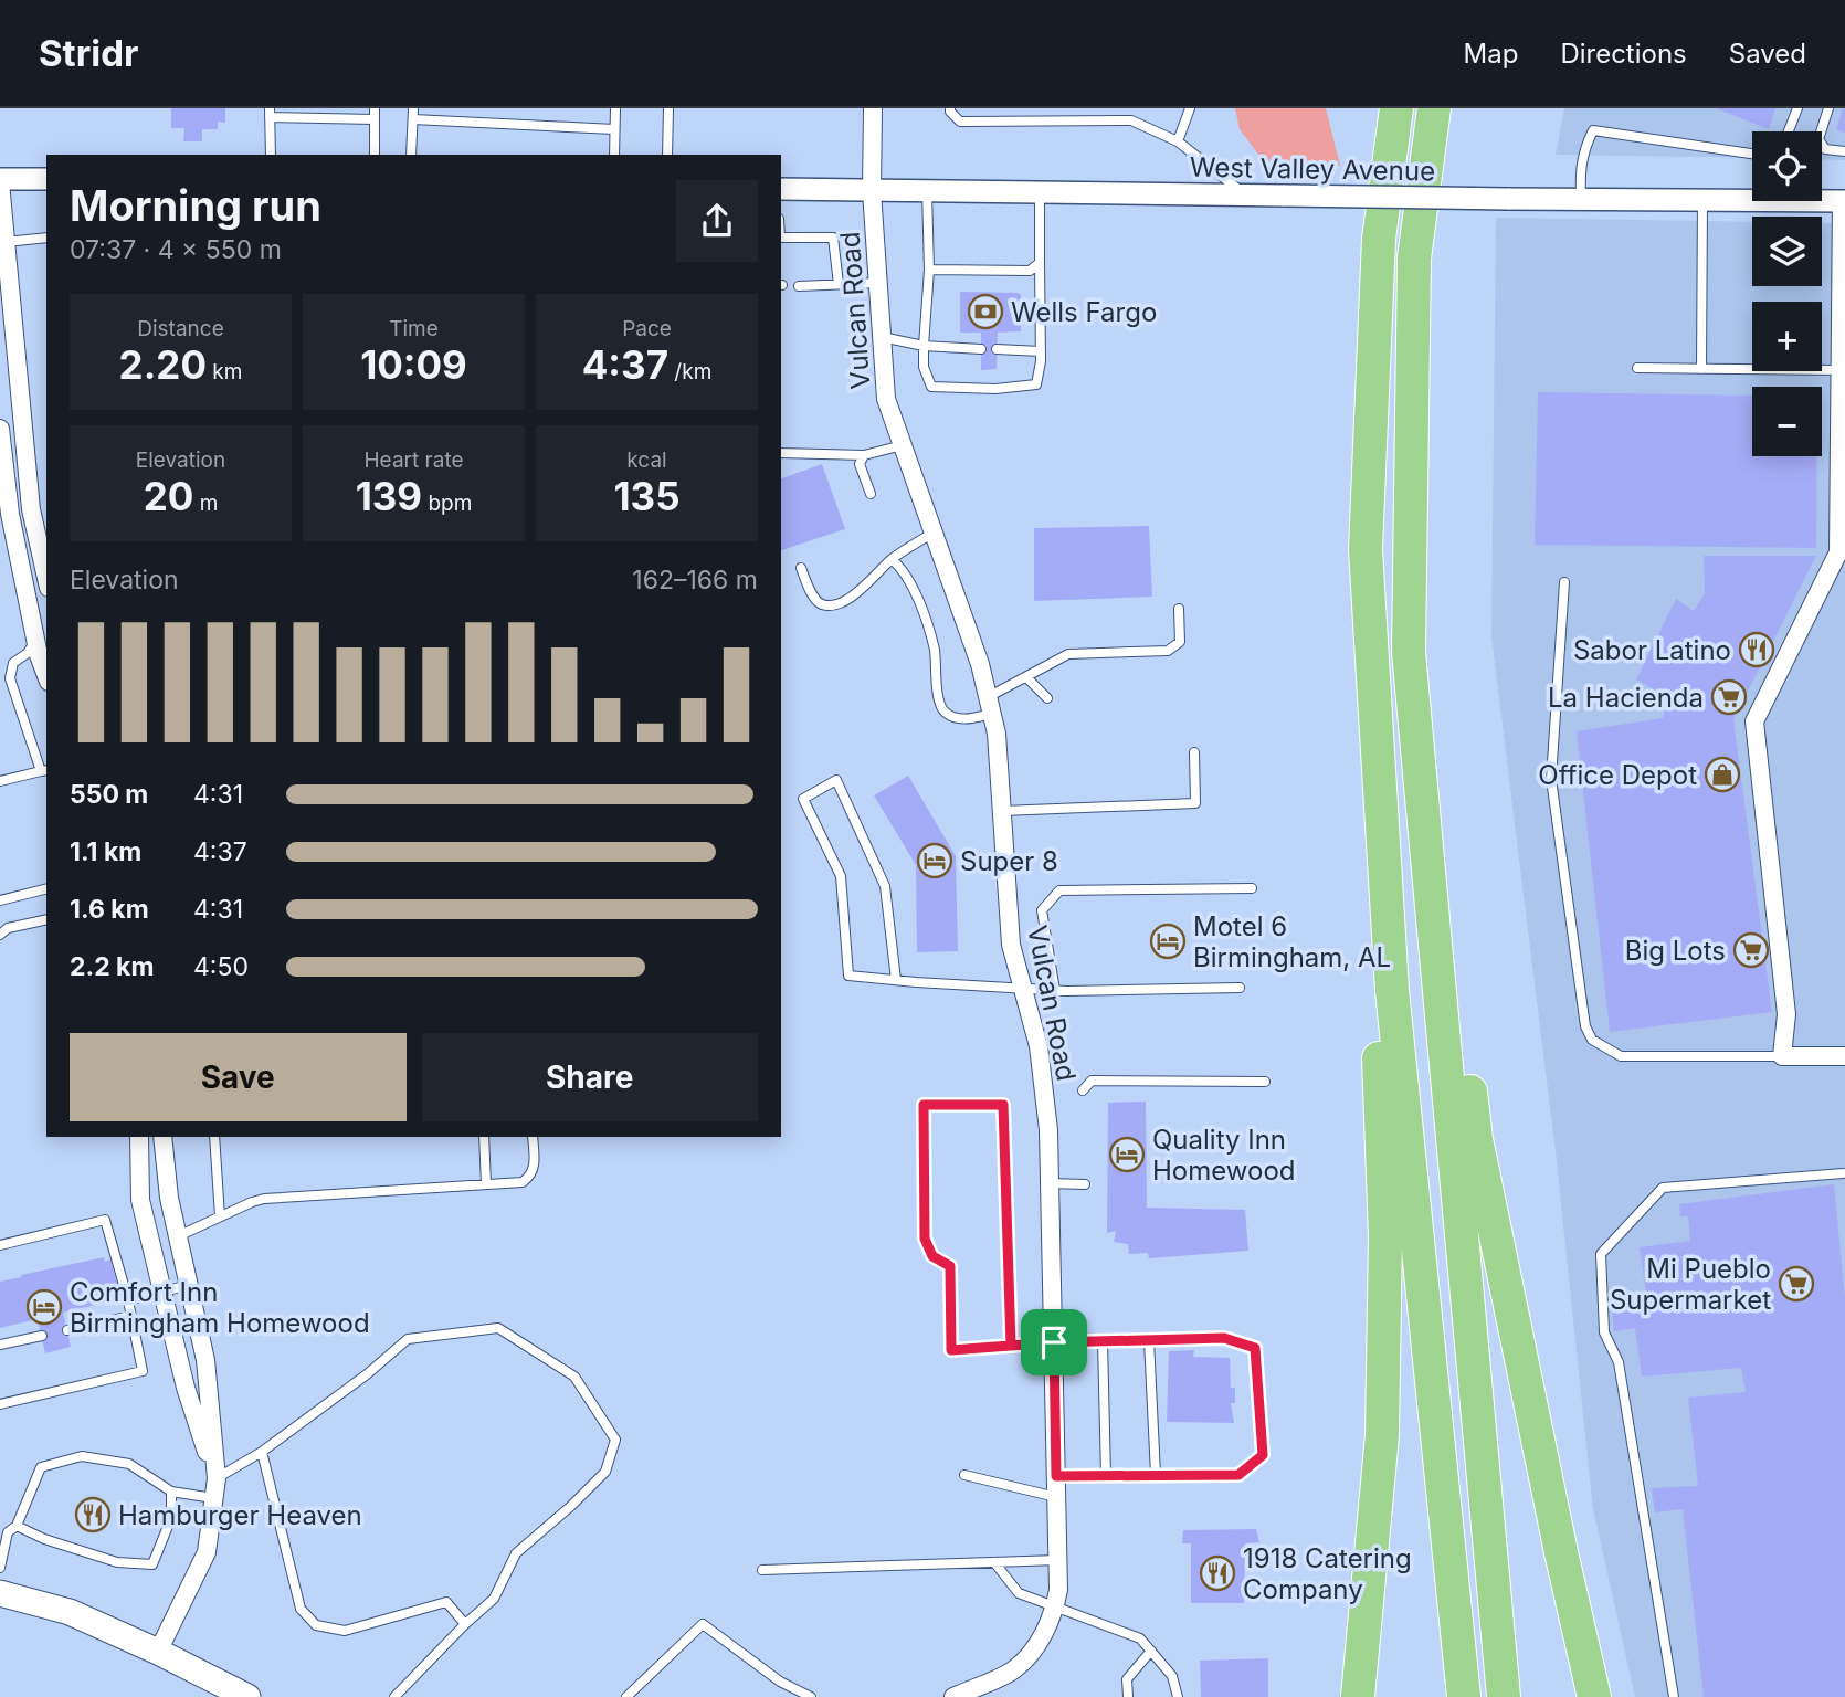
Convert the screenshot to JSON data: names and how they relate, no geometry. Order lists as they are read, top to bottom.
{
  "streets": {
    "street": ["West Valley Avenue", "Vulcan Road"]
  },
  "crossings": [
    ["West Valley Avenue", "Vulcan Road"]
  ],
  "places": {
    "bank": ["Wells Fargo"],
    "restaurant": ["Sabor Latino", "Hamburger Heaven", "1918 Catering Company"],
    "supermarket": ["La Hacienda", "Big Lots", "Mi Pueblo Supermarket"],
    "shop": ["Office Depot"],
    "hotel": [
      "Super 8",
      "Motel 6 Birmingham, AL",
      "Quality Inn Homewood",
      "Comfort Inn Birmingham Homewood"
    ]
  },
  "page": {
    "header": "Stridr",
    "nav": ["Map", "Directions", "Saved"],
    "map_buttons": ["+", "−"],
    "heading": ["Morning run", "07:37 · 4 × 550 m"],
    "stats": [
      ["Distance", "2.20 km"],
      ["Time", "10:09"],
      ["Pace", "4:37 /km"],
      ["Elevation", "20 m"],
      ["Heart rate", "139 bpm"],
      ["kcal", "135"]
    ],
    "chart": ["Elevation", "162–166 m"],
    "list": [
      {
        "name": "550 m",
        "note": "4:31"
      },
      {
        "name": "1.1 km",
        "note": "4:37"
      },
      {
        "name": "1.6 km",
        "note": "4:31"
      },
      {
        "name": "2.2 km",
        "note": "4:50"
      }
    ],
    "buttons": ["Save", "Share"]
  }
}
